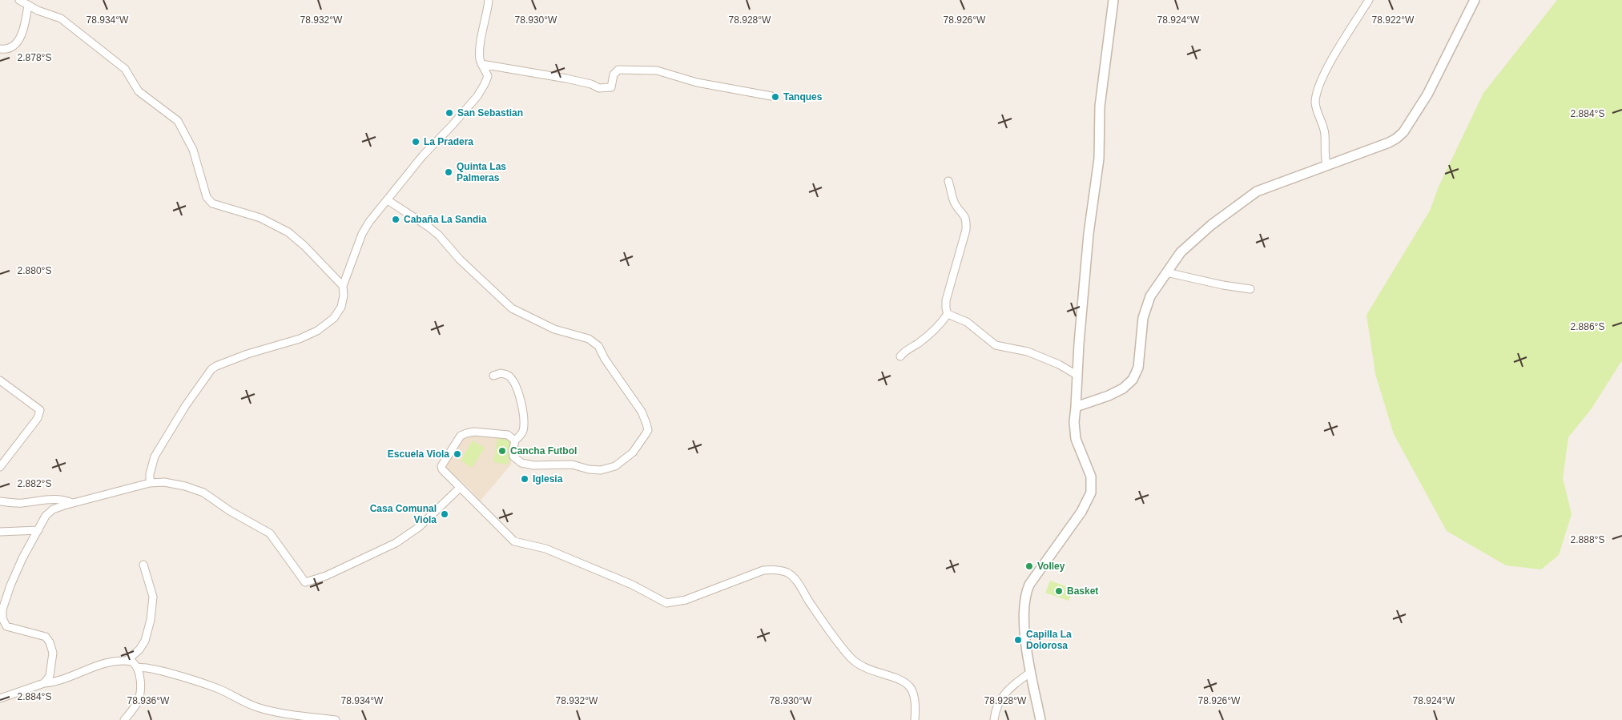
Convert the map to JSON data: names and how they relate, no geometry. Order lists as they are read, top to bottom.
{
  "places": [
    "Tanques",
    "San Sebastian",
    "La Pradera",
    "Quinta Las Palmeras",
    "Cabaña La Sandia",
    "Cancha Futbol",
    "Escuela Viola",
    "Iglesia",
    "Casa Comunal Viola",
    "Volley",
    "Basket",
    "Capilla La Dolorosa"
  ],
  "coordinates": [
    "78.934°W",
    "78.932°W",
    "78.930°W",
    "78.928°W",
    "78.926°W",
    "78.922°W",
    "78.924°W",
    "2.878°S",
    "2.884°S",
    "2.880°S",
    "2.886°S",
    "2.882°S",
    "2.888°S",
    "78.936°W"
  ]
}
